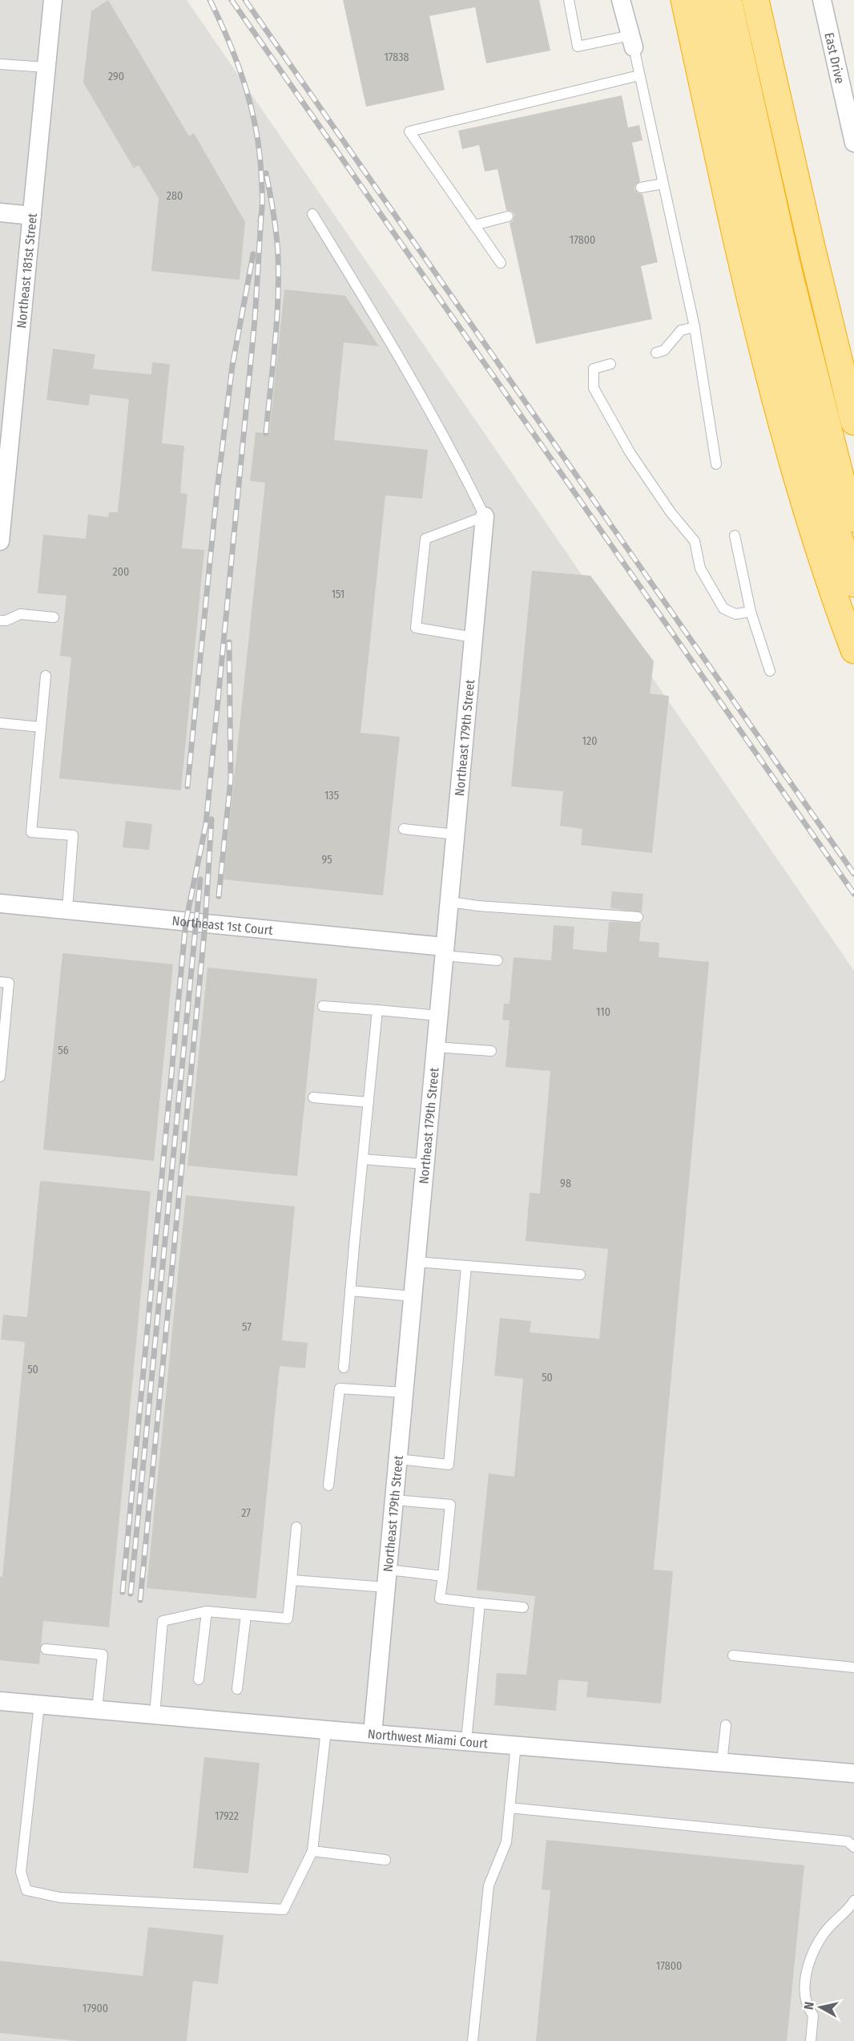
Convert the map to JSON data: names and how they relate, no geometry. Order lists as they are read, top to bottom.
{
  "streets": {
    "street": [
      "East Drive",
      "Northeast 181st Street",
      "Northeast 179th Street",
      "Northeast 1st Court",
      "Northwest Miami Court"
    ]
  },
  "crossings": [
    ["Northeast 179th Street", "Northeast 1st Court"],
    ["Northeast 179th Street", "Northwest Miami Court"]
  ],
  "house_numbers": [
    "17838",
    "290",
    "280",
    "17800",
    "200",
    "151",
    "120",
    "135",
    "95",
    "110",
    "56",
    "98",
    "57",
    "50",
    "50",
    "27",
    "17922",
    "17800",
    "17900"
  ],
  "north": "left"
}
